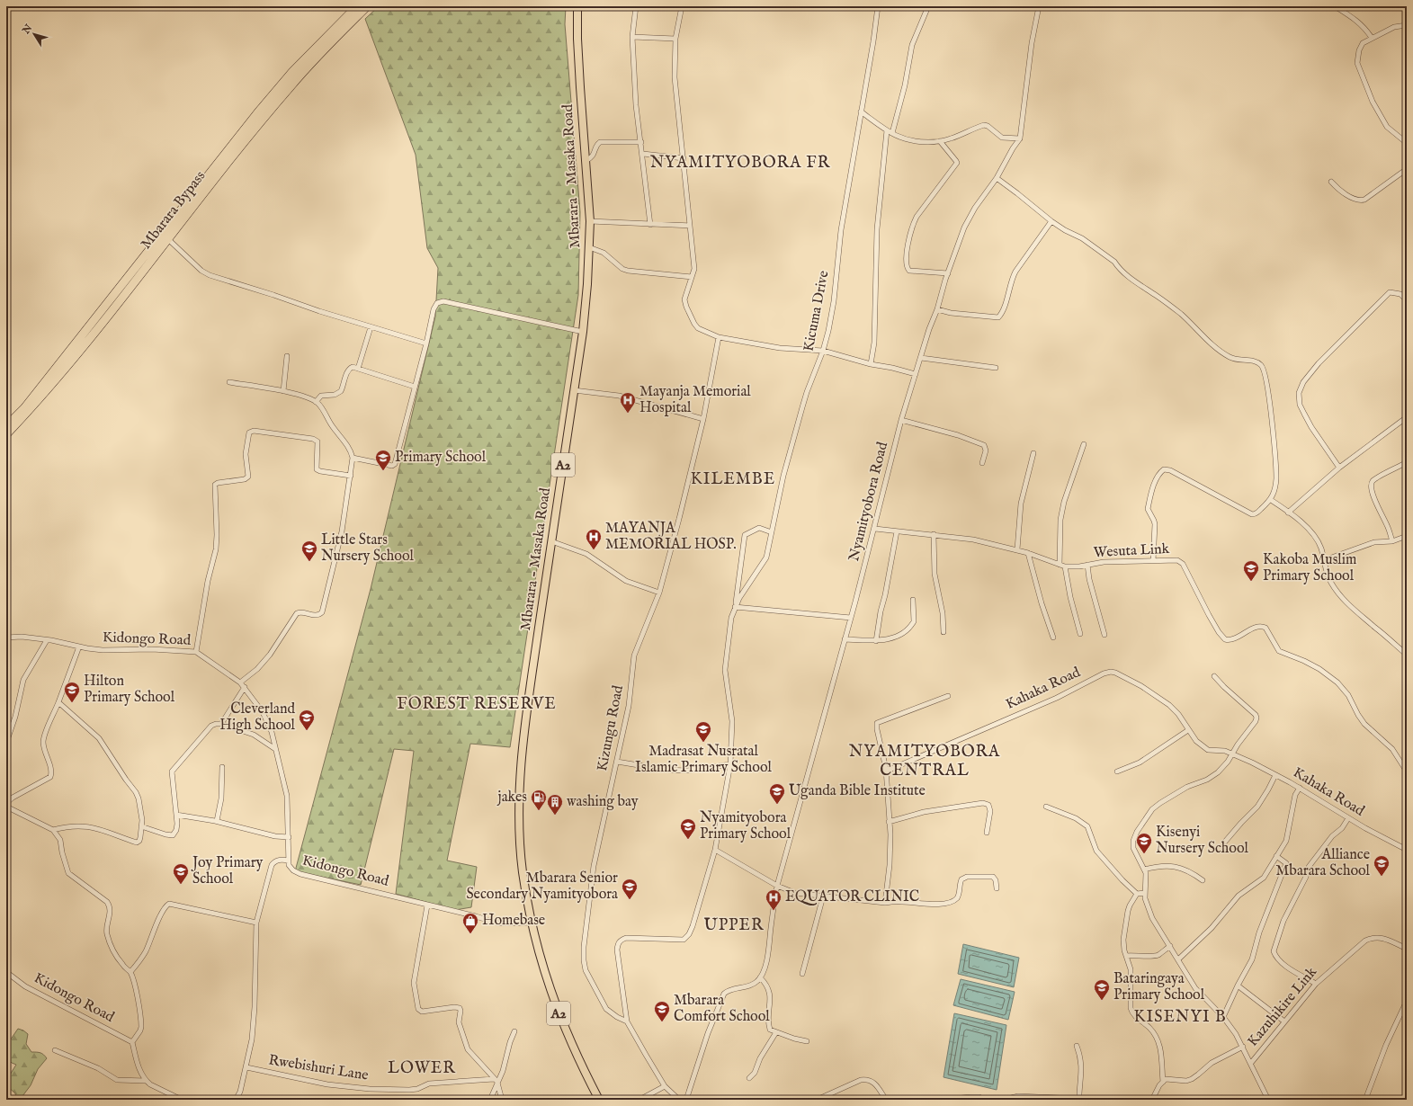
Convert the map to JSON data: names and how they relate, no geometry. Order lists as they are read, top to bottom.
{
  "streets": {
    "highway": ["Mbarara Bypass"],
    "main road": ["Mbarara - Masaka Road", "A2"],
    "street": [
      "Kicuma Drive",
      "Nyamityobora Road",
      "Wesuta Link",
      "Kidongo Road",
      "Kahaka Road",
      "Kizungu Road",
      "Kazuhikire Link",
      "Rwebishuri Lane"
    ]
  },
  "crossings": [
    ["Mbarara - Masaka Road", "A2"],
    ["Mbarara - Masaka Road", "Kidongo Road"],
    ["A2", "Kidongo Road"],
    ["Nyamityobora Road", "Wesuta Link"]
  ],
  "districts": [
    "NYAMITYOBORA FR",
    "KILEMBE",
    "FOREST RESERVE",
    "NYAMITYOBORA CENTRAL",
    "UPPER",
    "KISENYI B",
    "LOWER"
  ],
  "places": {
    "hospital": ["Mayanja Memorial Hospital", "MAYANJA MEMORIAL HOSP.", "EQUATOR CLINIC"],
    "school or university": [
      "Primary School",
      "Little Stars Nursery School",
      "Kakoba Muslim Primary School",
      "Hilton Primary School",
      "Cleverland High School",
      "Madrasat Nusratal Islamic Primary School",
      "Uganda Bible Institute",
      "Nyamityobora Primary School",
      "Kisenyi Nursery School",
      "Alliance Mbarara School",
      "Joy Primary School",
      "Mbarara Senior Secondary Nyamityobora",
      "Bataringaya Primary School",
      "Mbarara Comfort School"
    ],
    "fuel station": ["jakes"],
    "building": ["washing bay"],
    "shop": ["Homebase"]
  },
  "north": "top left"
}
